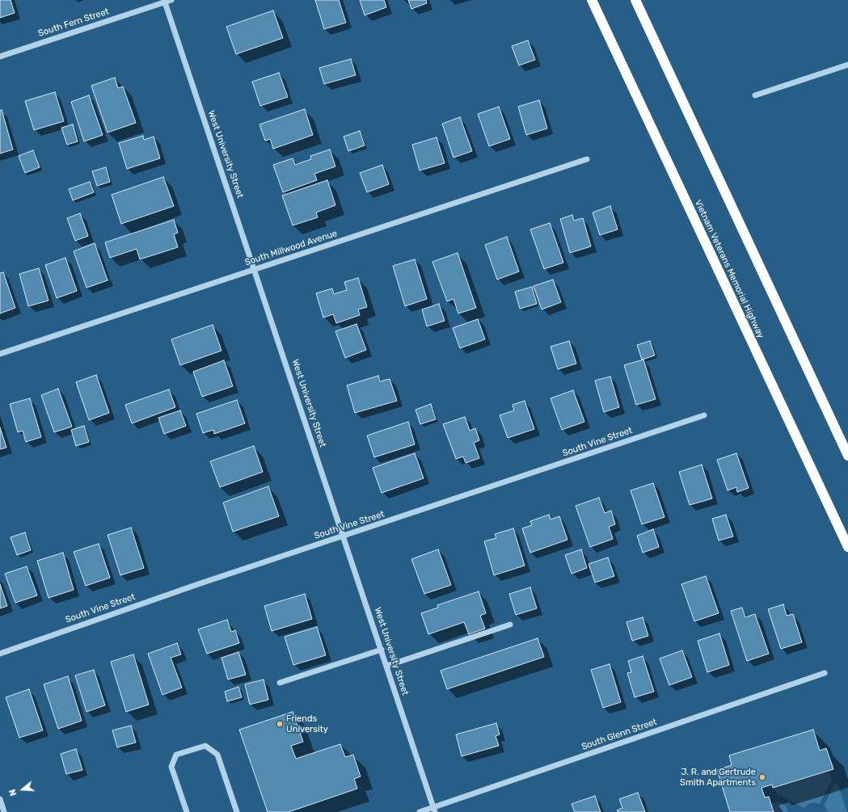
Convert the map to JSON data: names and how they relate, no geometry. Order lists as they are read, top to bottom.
{
  "streets": {
    "highway": ["Vietnam Veterans Memorial Highway"],
    "street": [
      "South Fern Street",
      "West University Street",
      "South Millwood Avenue",
      "South Vine Street",
      "South Glenn Street"
    ]
  },
  "crossings": [
    ["South Fern Street", "West University Street"],
    ["West University Street", "South Millwood Avenue"],
    ["West University Street", "South Vine Street"],
    ["West University Street", "South Glenn Street"]
  ],
  "places": ["Friends University", "J. R. and Gertrude Smith Apartments"],
  "north": "left"
}
